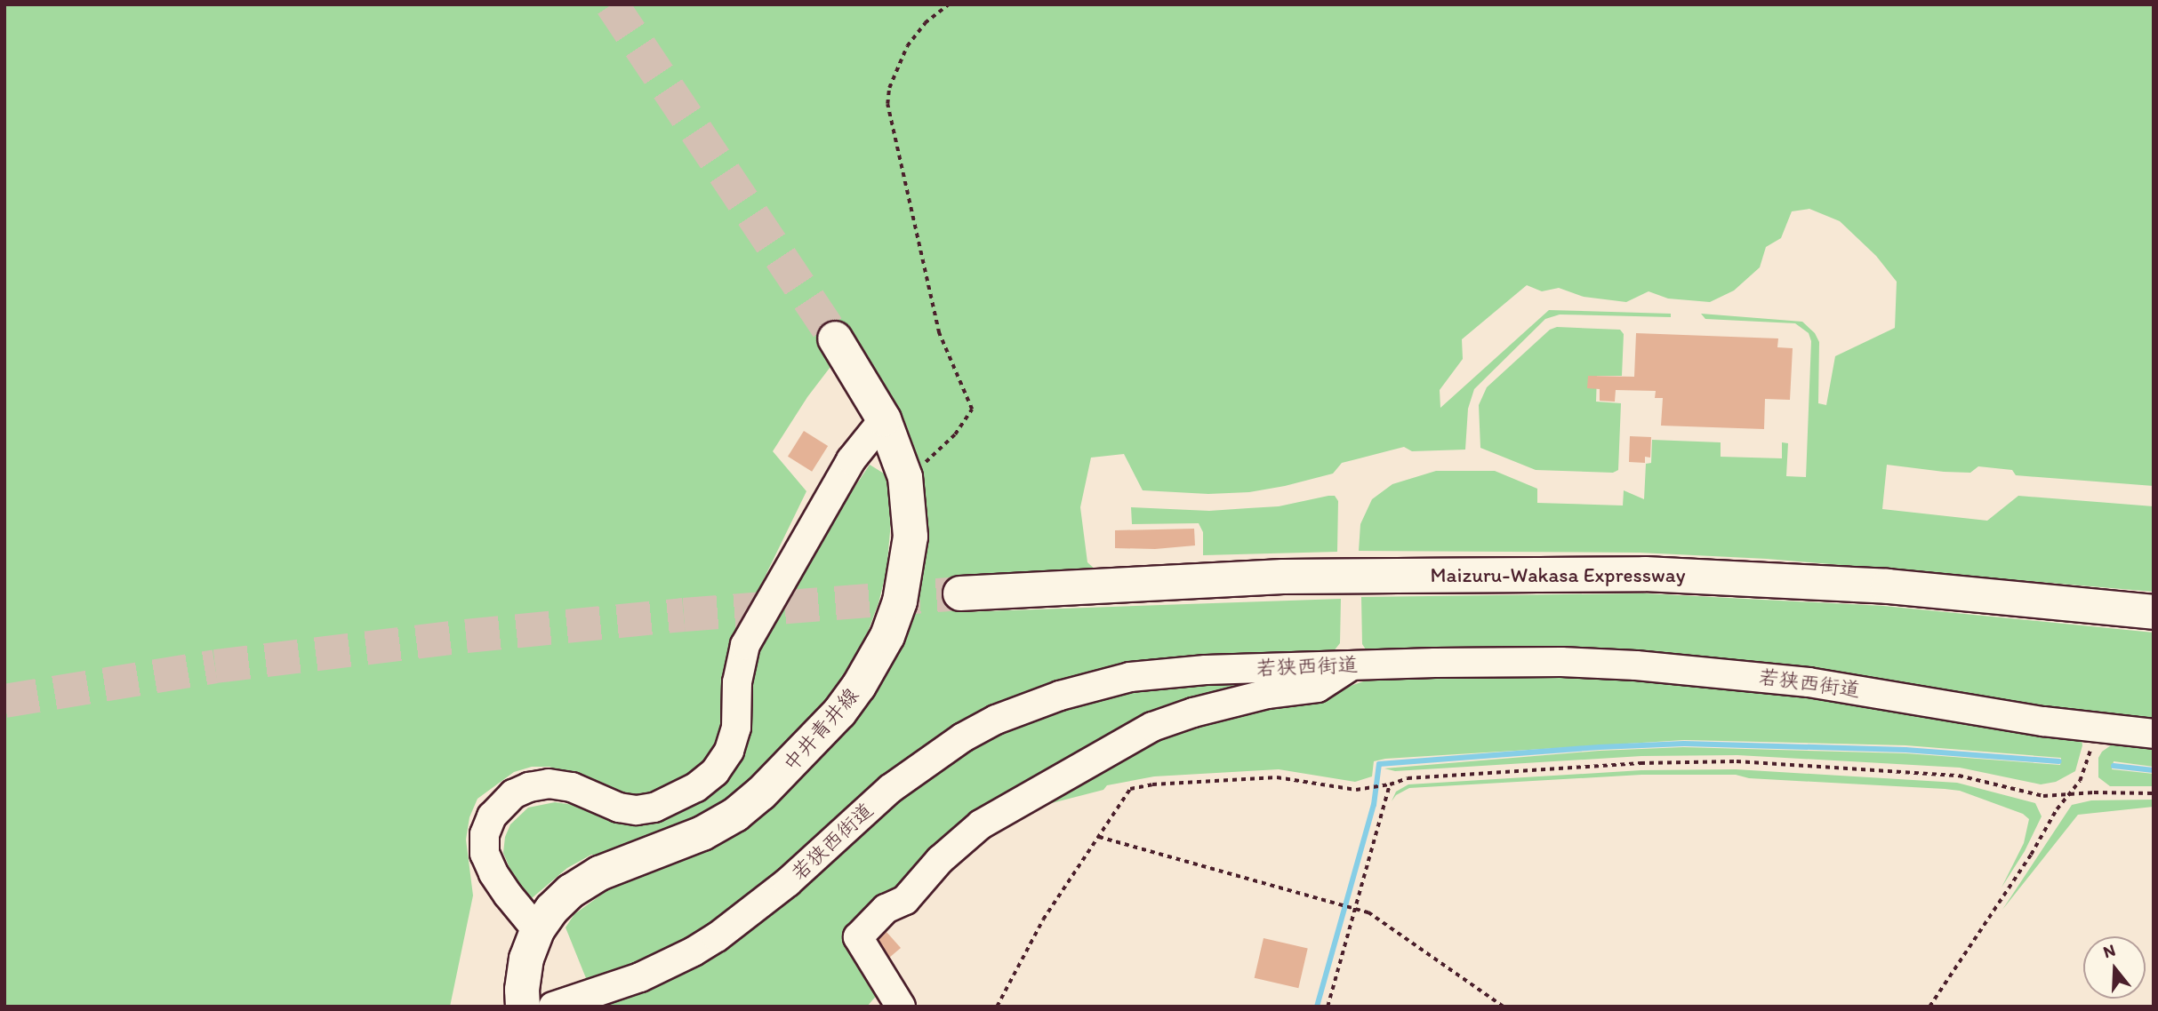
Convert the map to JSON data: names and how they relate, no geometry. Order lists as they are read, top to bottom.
{
  "streets": {
    "main road": ["Maizuru-Wakasa Expressway", "中井青井線"],
    "street": ["若狭西街道"]
  },
  "north": "top"
}
